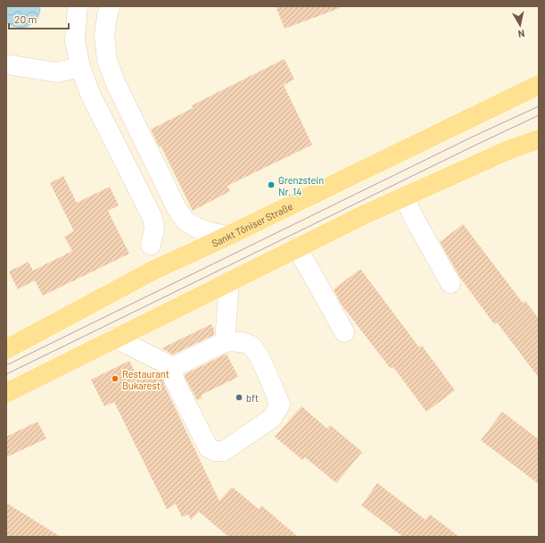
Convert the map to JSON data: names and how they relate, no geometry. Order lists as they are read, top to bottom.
{
  "streets": {
    "main road": ["Sankt Töniser Straße"]
  },
  "places": ["Grenzstein Nr. 14", "Restaurant Bukarest", "bft"],
  "scale_bar": "20 m",
  "north": "bottom"
}
